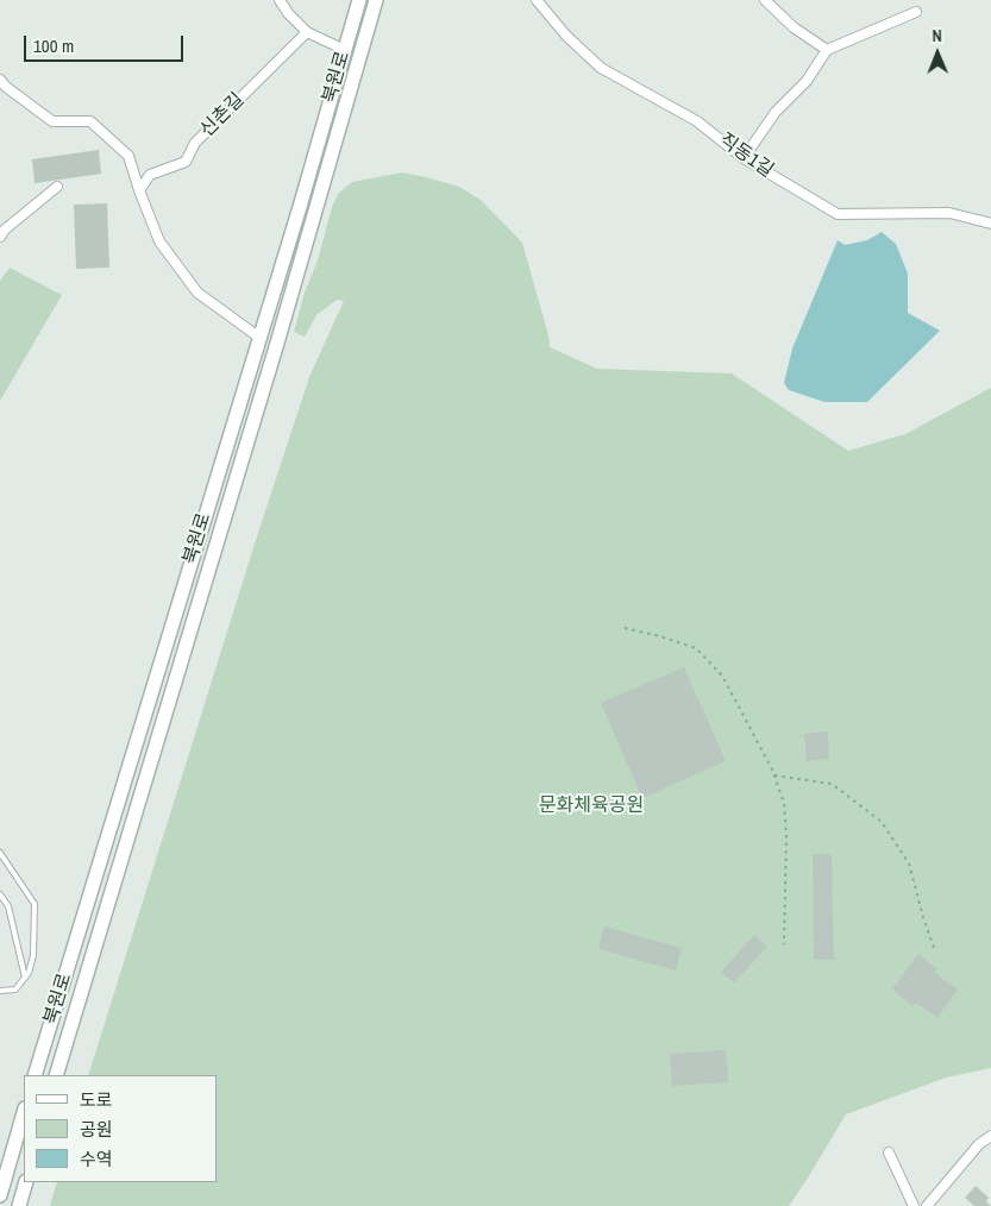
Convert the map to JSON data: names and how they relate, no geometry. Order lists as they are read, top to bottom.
{
  "streets": {
    "street": ["북원로", "신촌길", "직동1길"]
  },
  "parks": ["문화체육공원"],
  "legend": ["도로", "공원", "수역"],
  "scale_bar": "100 m",
  "north": "top"
}
